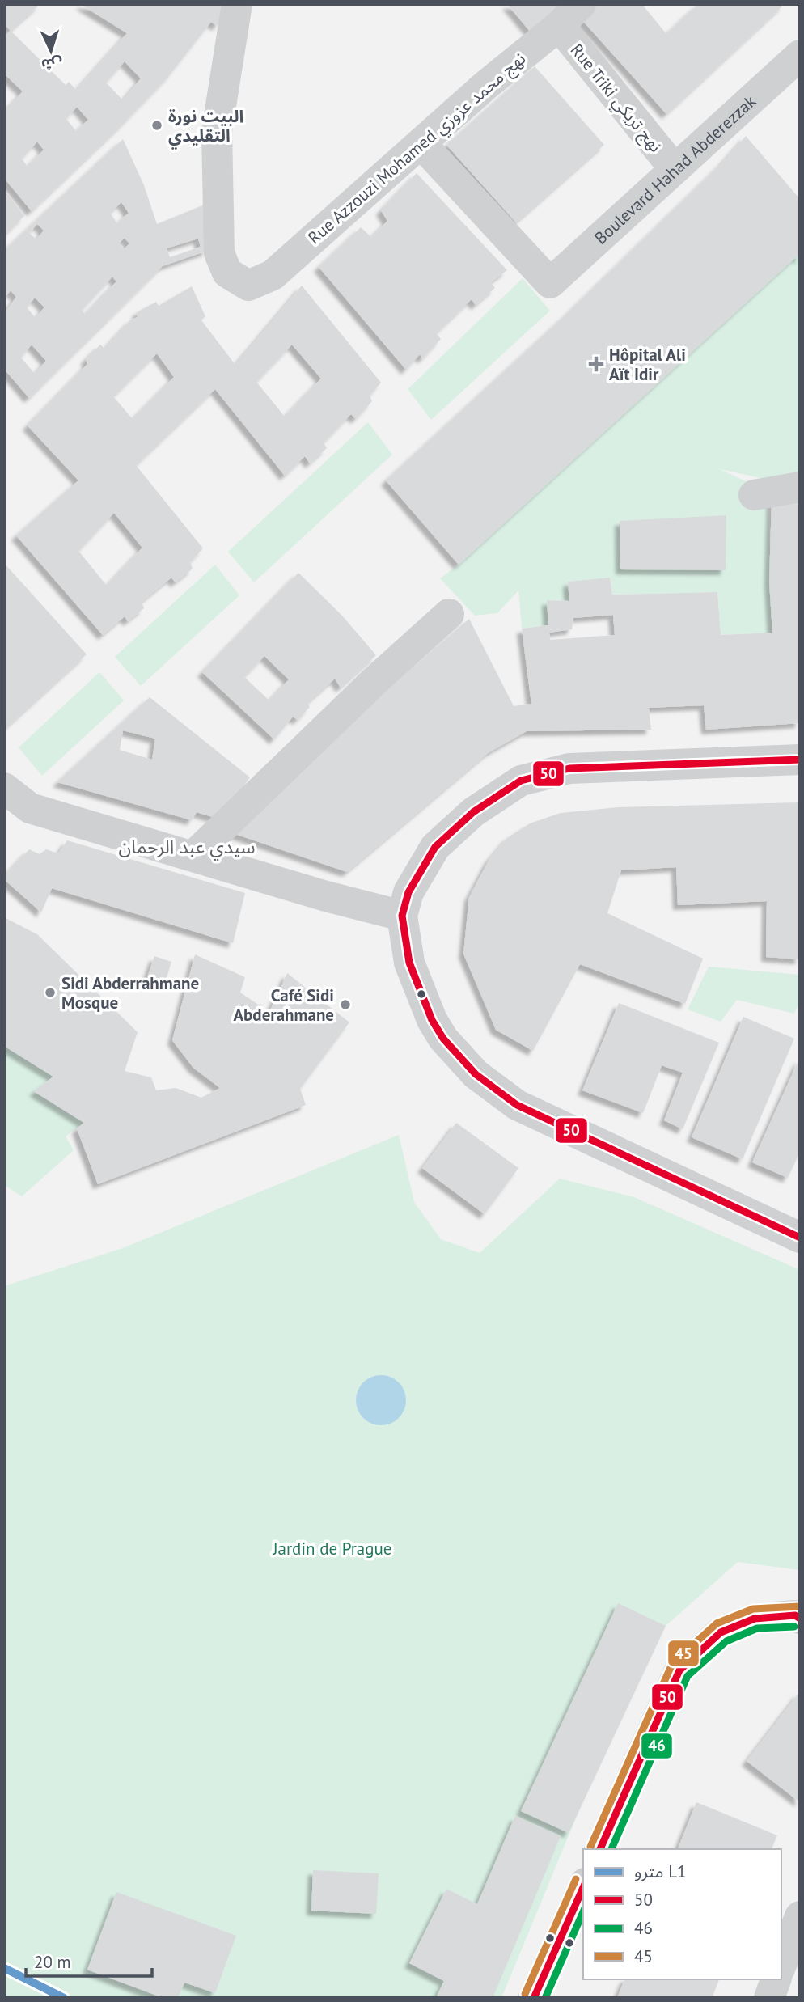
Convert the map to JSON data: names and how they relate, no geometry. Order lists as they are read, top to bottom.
{
  "streets": {
    "street": ["Rue Triki نهج تريكي", "Rue Azzouzi Mohamed نهج محمد عزوزي", "Boulevard Hahad Abderezzak"]
  },
  "crossings": [
    ["Rue Triki نهج تريكي", "Rue Azzouzi Mohamed نهج محمد عزوزي"],
    ["Rue Triki نهج تريكي", "Boulevard Hahad Abderezzak"],
    ["Rue Azzouzi Mohamed نهج محمد عزوزي", "Boulevard Hahad Abderezzak"]
  ],
  "districts": ["سيدي عبد الرحمان"],
  "parks": ["Jardin de Prague"],
  "places": {
    "other": ["البيت نورة التقليدي", "Sidi Abderrahmane Mosque", "Café Sidi Abderahmane"],
    "health": ["Hôpital Ali Aït Idir"]
  },
  "lines": [
    "transit line 50",
    "transit line 45",
    "transit line 46",
    "metro line L1"
  ],
  "legend": [
    "مترو L1",
    "50",
    "46",
    "45"
  ],
  "scale_bar": "20 m",
  "north": "bottom"
}
